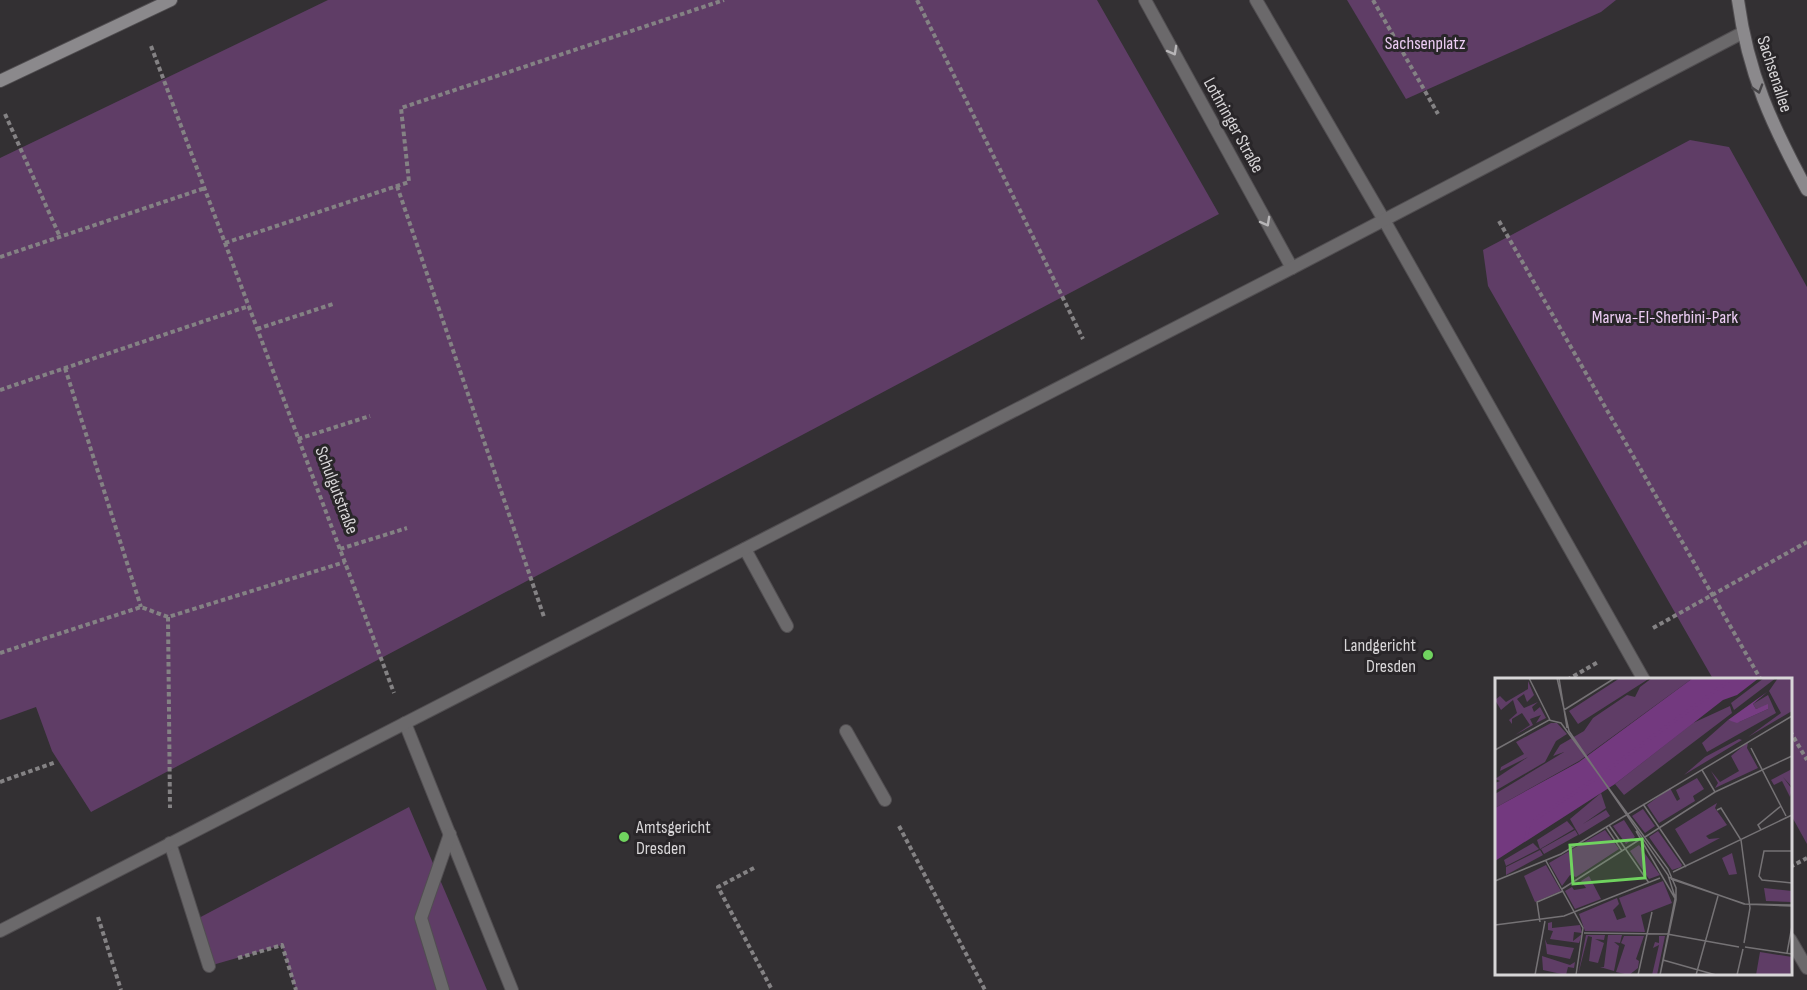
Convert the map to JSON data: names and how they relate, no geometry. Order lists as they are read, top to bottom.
{
  "streets": {
    "main road": ["Sachsenallee"],
    "street": ["Lothringer Straße"],
    "path": ["Schulgutstraße"]
  },
  "one_way": ["Sachsenallee"],
  "parks": ["Sachsenplatz", "Marwa-El-Sherbini-Park"],
  "places": ["Landgericht Dresden", "Amtsgericht Dresden"]
}
